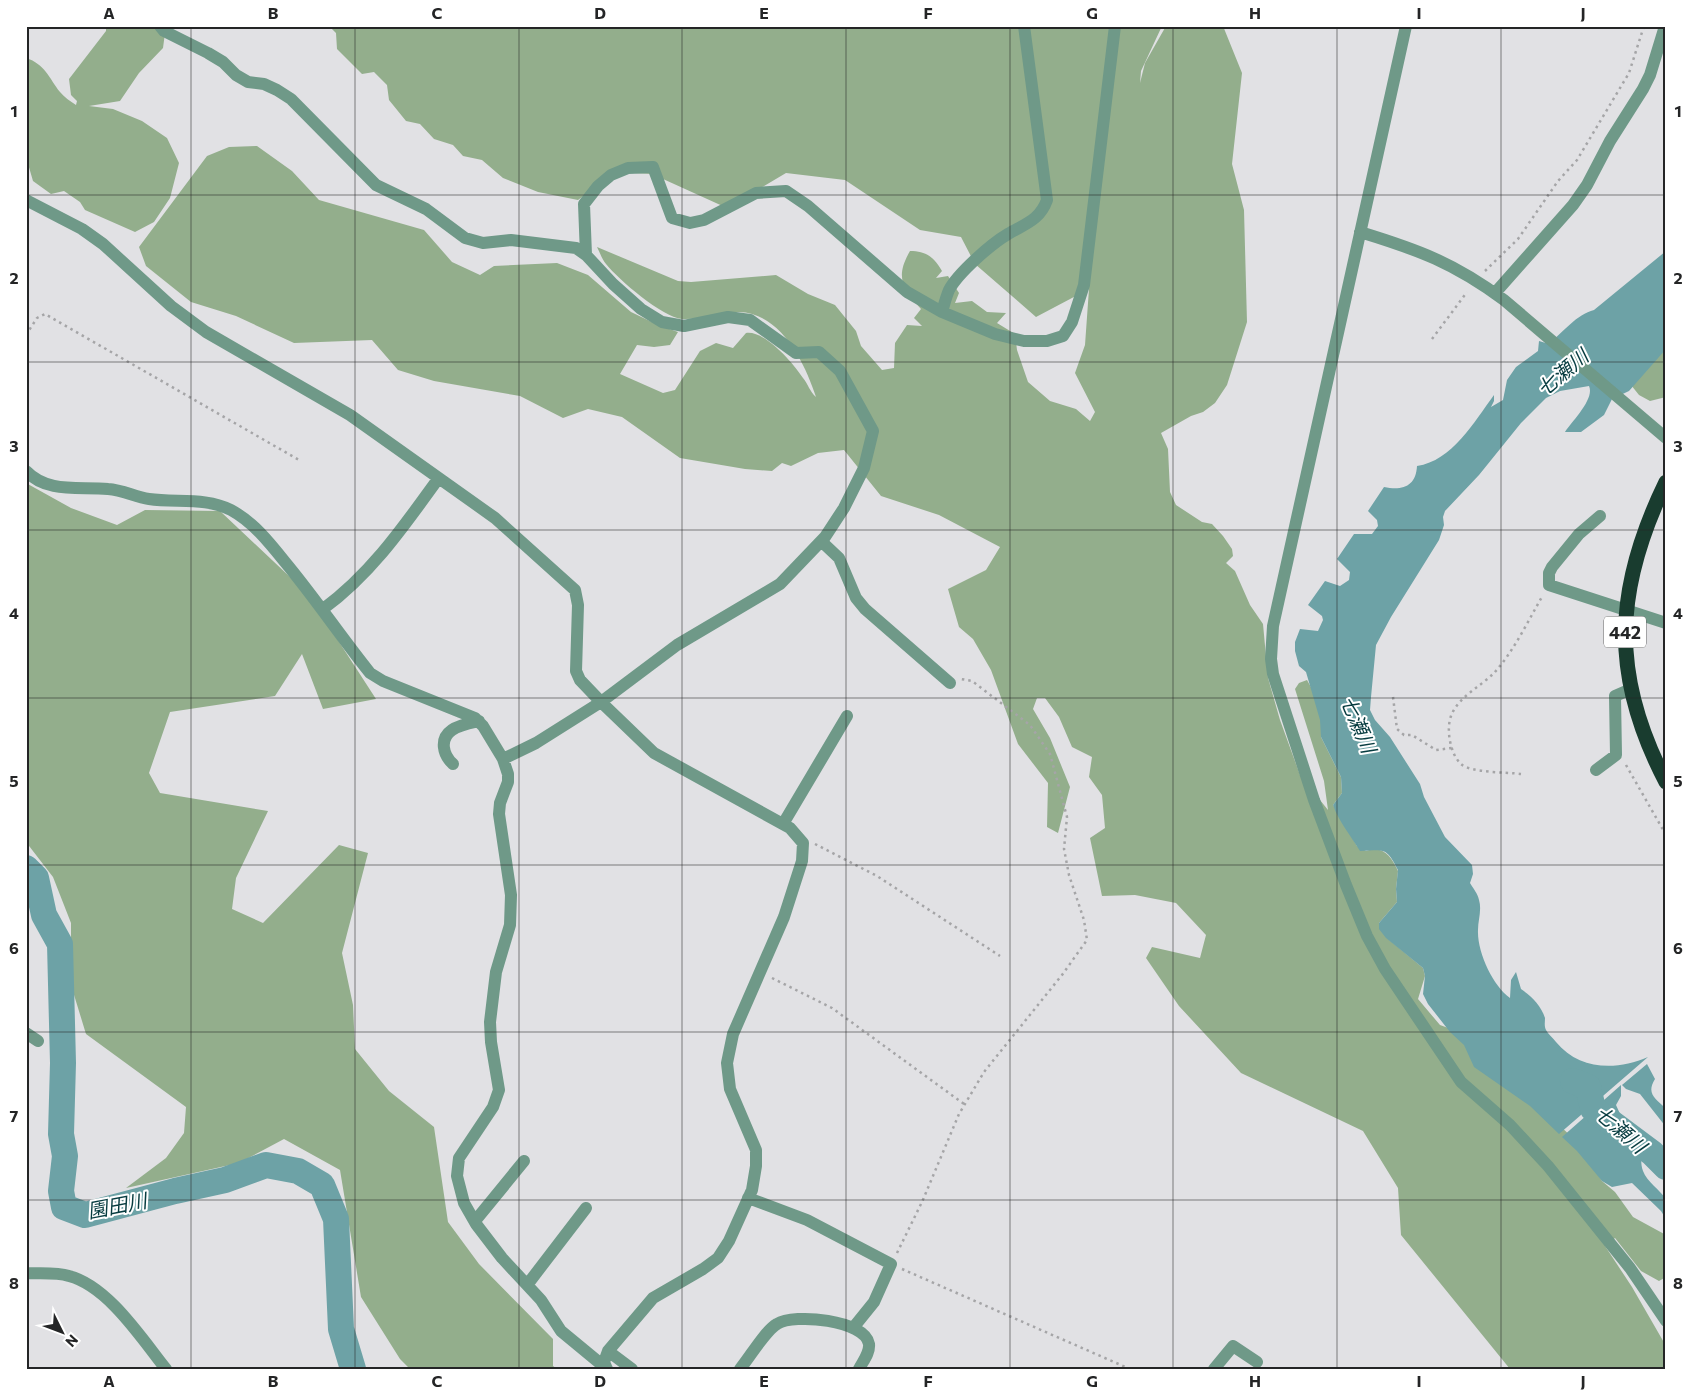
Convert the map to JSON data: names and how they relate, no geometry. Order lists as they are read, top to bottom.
{
  "streets": {
    "highway": ["442"]
  },
  "water": ["七瀬川", "園田川"],
  "north": "bottom right",
  "grid": {
    "columns": [
      "A",
      "B",
      "C",
      "D",
      "E",
      "F",
      "G",
      "H",
      "I",
      "J"
    ],
    "rows": [
      "1",
      "2",
      "3",
      "4",
      "5",
      "6",
      "7",
      "8"
    ]
  }
}
